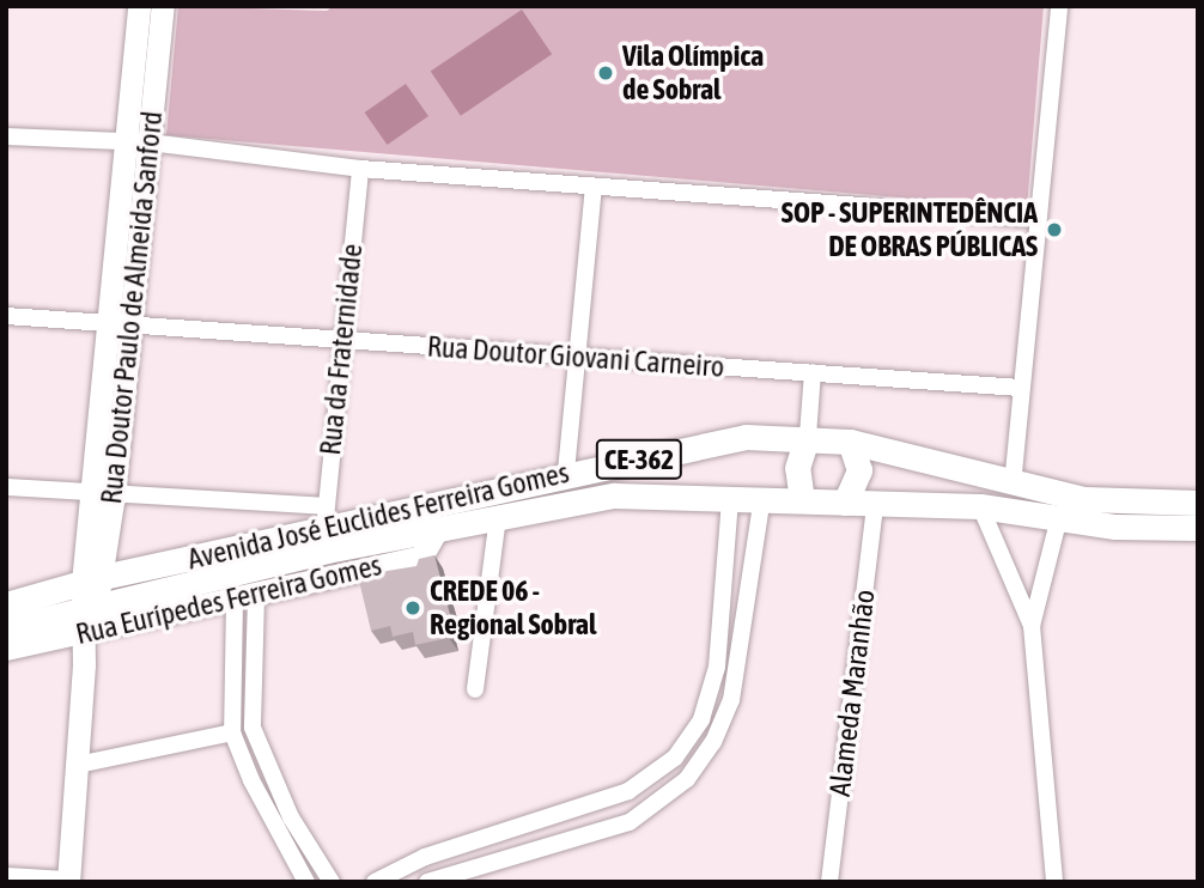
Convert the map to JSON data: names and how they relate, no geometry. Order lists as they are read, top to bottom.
{
  "streets": {
    "main road": ["CE-362", "Avenida José Euclides Ferreira Gomes"],
    "street": [
      "Rua Doutor Paulo de Almeida Sanford",
      "Rua da Fraternidade",
      "Rua Doutor Giovani Carneiro",
      "Rua Eurípedes Ferreira Gomes",
      "Alameda Maranhão"
    ]
  },
  "crossings": [
    ["Rua Doutor Paulo de Almeida Sanford", "Rua Doutor Giovani Carneiro"],
    ["Rua Doutor Paulo de Almeida Sanford", "Avenida José Euclides Ferreira Gomes"],
    ["Rua Doutor Paulo de Almeida Sanford", "Rua Eurípedes Ferreira Gomes"],
    ["Rua da Fraternidade", "Rua Doutor Giovani Carneiro"],
    ["Rua da Fraternidade", "Avenida José Euclides Ferreira Gomes"],
    ["Avenida José Euclides Ferreira Gomes", "Rua Eurípedes Ferreira Gomes"],
    ["Avenida José Euclides Ferreira Gomes", "Alameda Maranhão"]
  ],
  "places": ["Vila Olímpica de Sobral", "SOP - SUPERINTEDÊNCIA DE OBRAS PÚBLICAS", "CREDE 06 - Regional Sobral"]
}
